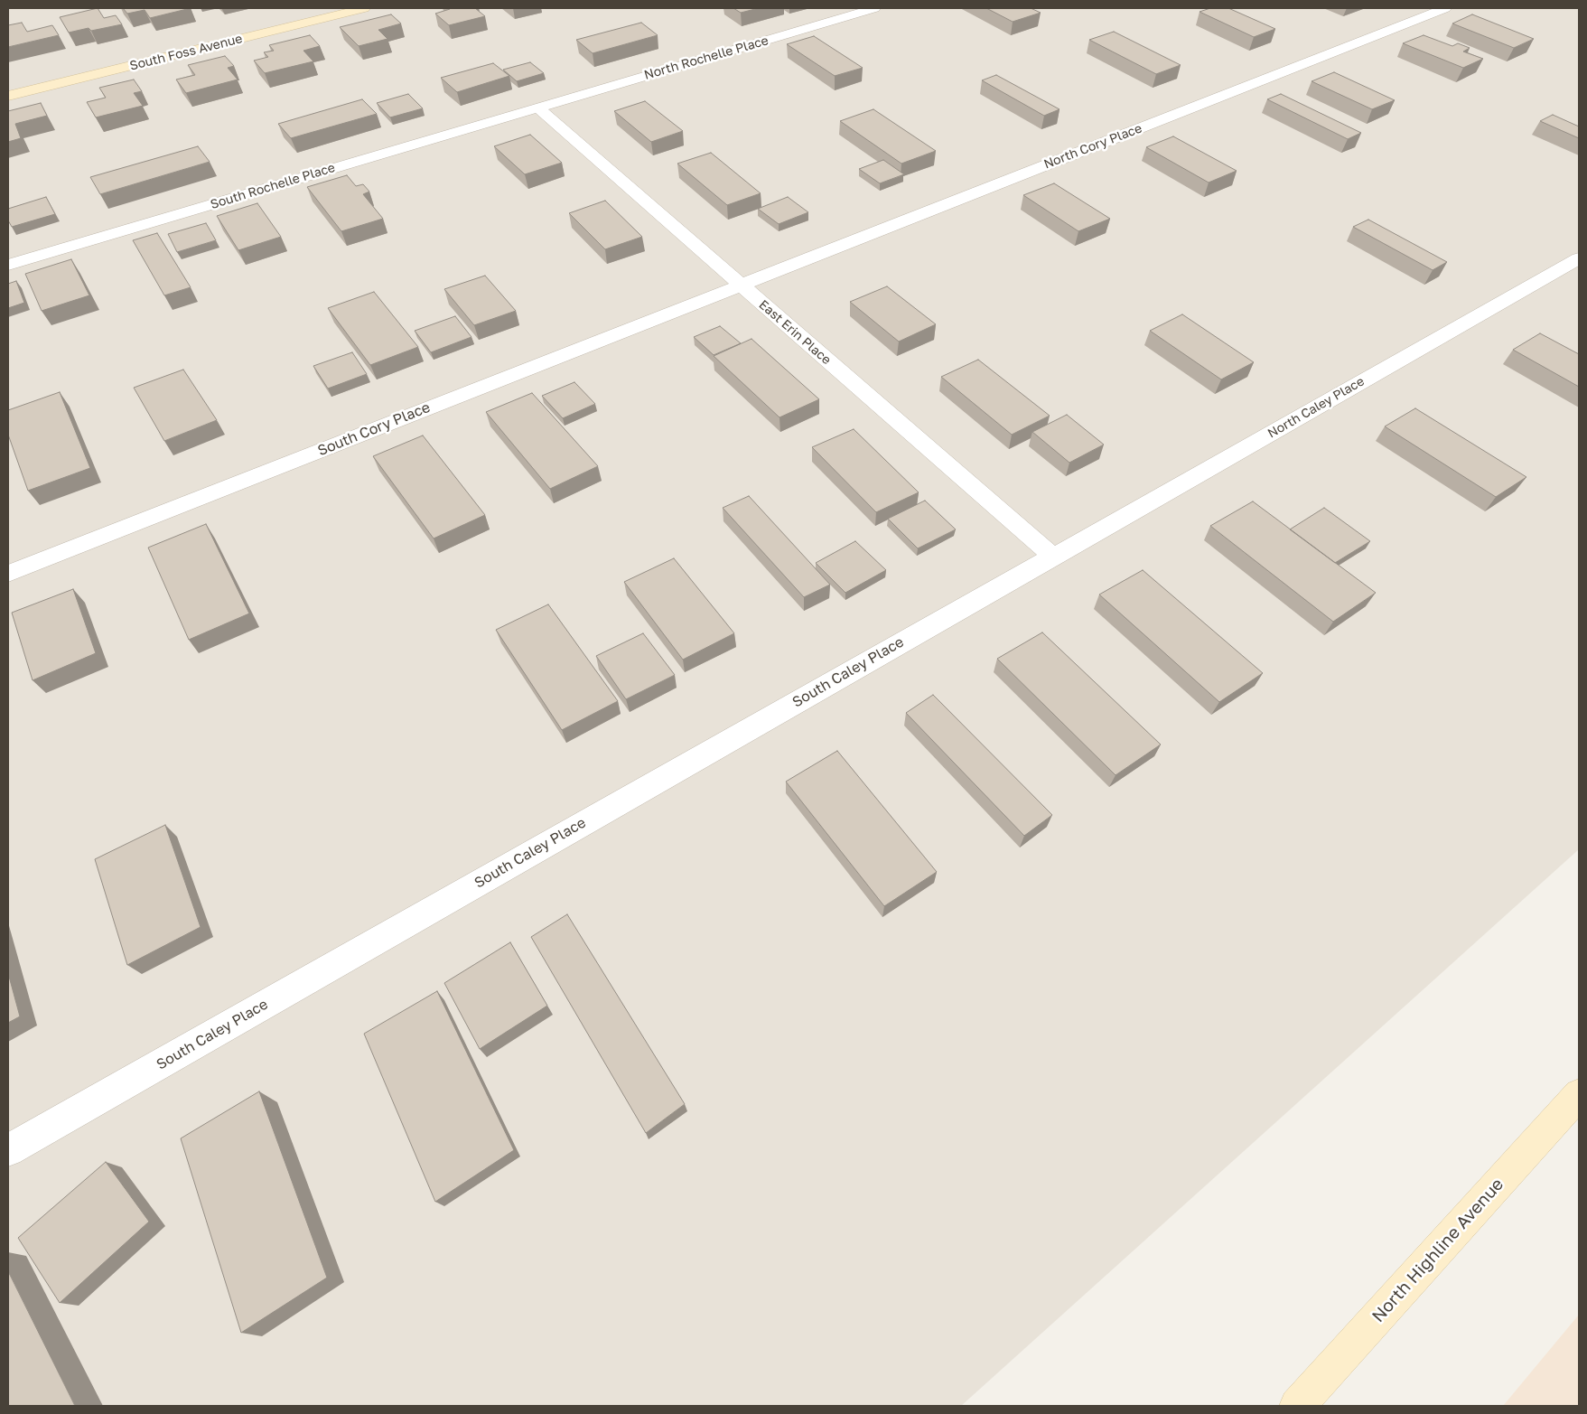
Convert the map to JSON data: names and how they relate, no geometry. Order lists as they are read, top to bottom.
{
  "streets": {
    "street": [
      "South Foss Avenue",
      "North Rochelle Place",
      "North Cory Place",
      "South Rochelle Place",
      "East Erin Place",
      "North Caley Place",
      "South Cory Place",
      "South Caley Place",
      "North Highline Avenue"
    ]
  },
  "crossings": [
    ["North Rochelle Place", "South Rochelle Place"],
    ["North Rochelle Place", "East Erin Place"],
    ["North Cory Place", "East Erin Place"],
    ["North Cory Place", "South Cory Place"],
    ["South Rochelle Place", "East Erin Place"],
    ["East Erin Place", "North Caley Place"],
    ["East Erin Place", "South Cory Place"],
    ["East Erin Place", "South Caley Place"],
    ["North Caley Place", "South Caley Place"]
  ]
}
